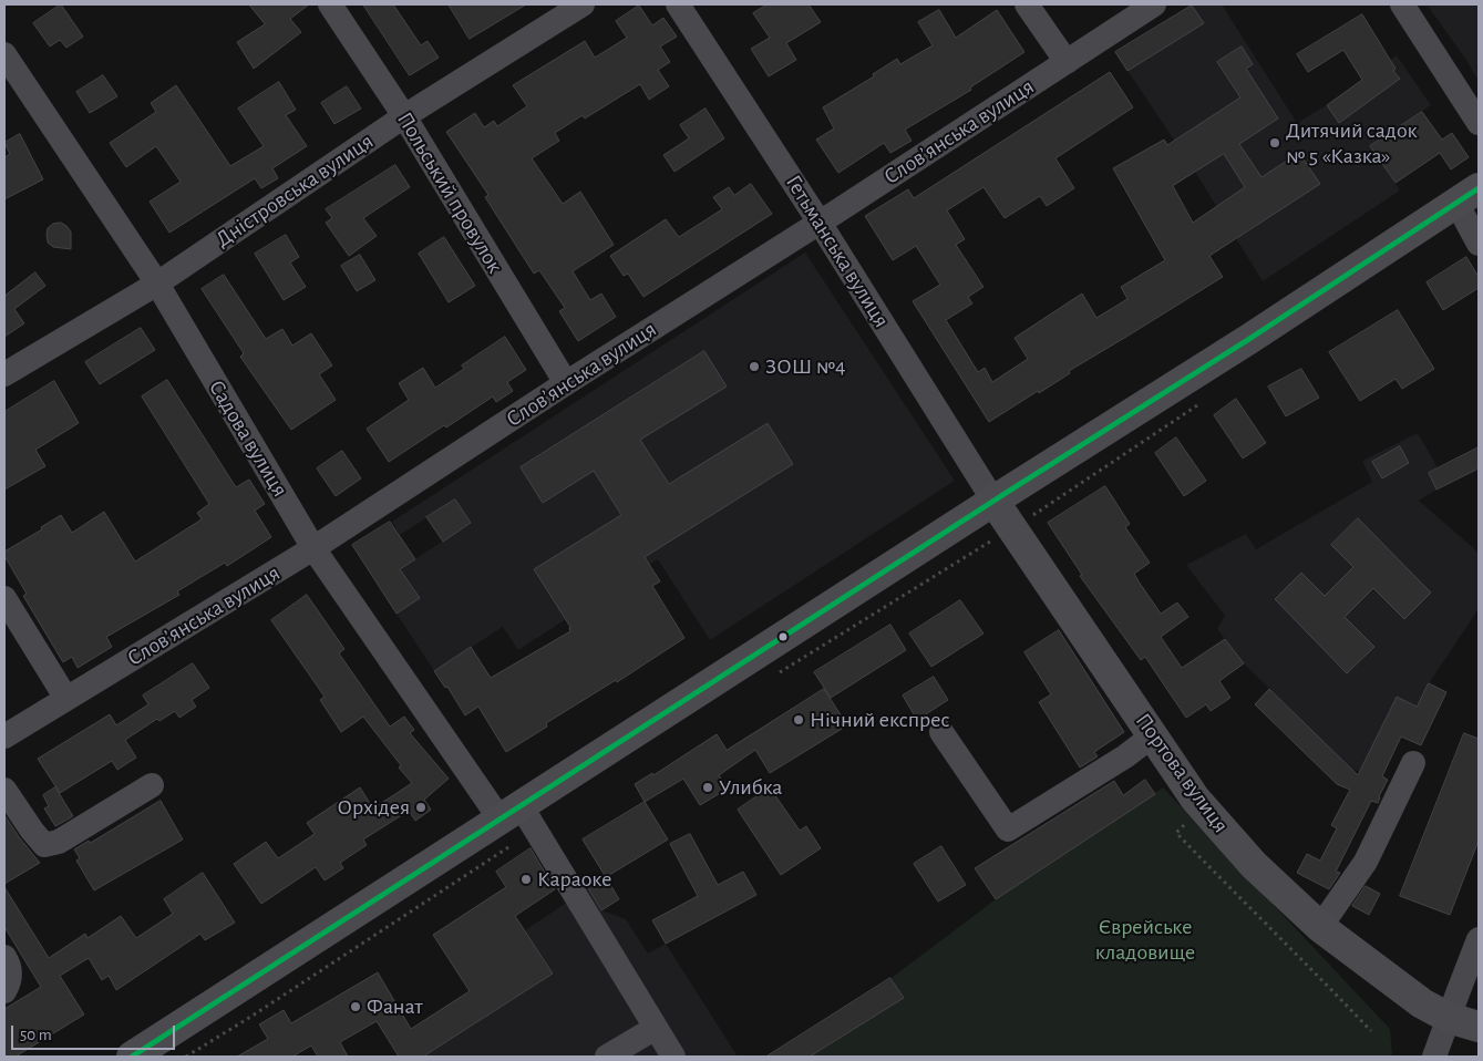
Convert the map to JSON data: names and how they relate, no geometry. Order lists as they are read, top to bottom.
{
  "streets": {
    "main road": ["Портова вулиця"],
    "street": [
      "Словʼянська вулиця",
      "Дністровська вулиця",
      "Польський провулок",
      "Гетьманська вулиця",
      "Садова вулиця"
    ]
  },
  "crossings": [
    ["Словʼянська вулиця", "Польський провулок"],
    ["Словʼянська вулиця", "Гетьманська вулиця"],
    ["Словʼянська вулиця", "Садова вулиця"],
    ["Дністровська вулиця", "Польський провулок"],
    ["Дністровська вулиця", "Садова вулиця"],
    ["Гетьманська вулиця", "Портова вулиця"]
  ],
  "parks": ["Єврейське кладовище"],
  "places": [
    "Дитячий садок № 5 «Казка»",
    "ЗОШ №4",
    "Нічний експрес",
    "Улибка",
    "Орхідея",
    "Караоке",
    "Фанат"
  ],
  "scale_bar": "50 m"
}
